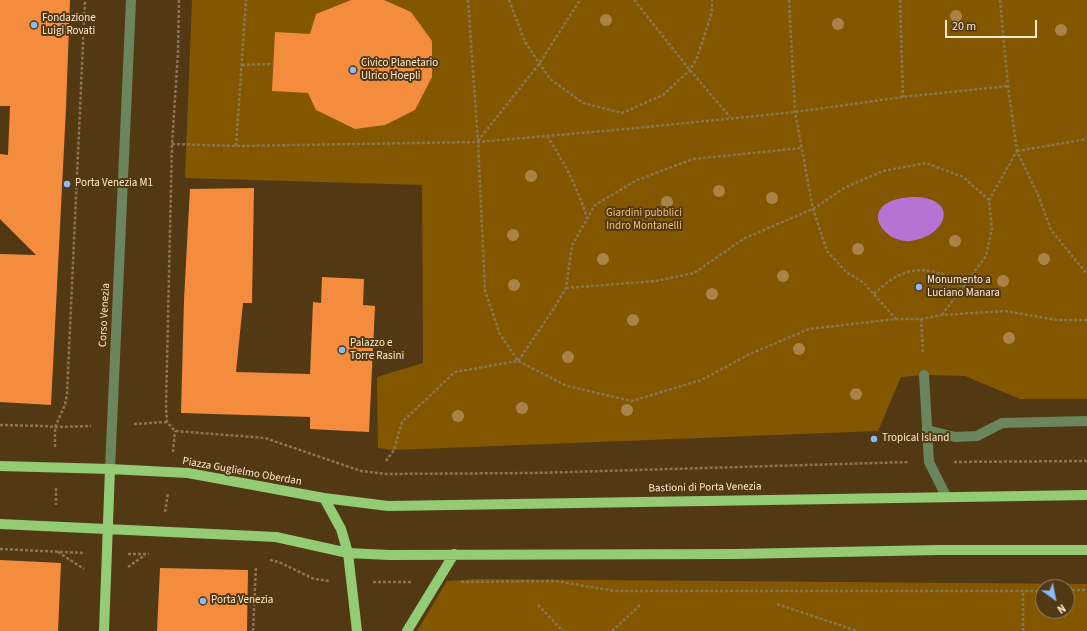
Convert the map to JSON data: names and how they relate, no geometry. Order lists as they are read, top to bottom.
{
  "streets": {
    "main road": ["Corso Venezia", "Piazza Guglielmo Oberdan", "Bastioni di Porta Venezia"]
  },
  "crossings": [
    ["Corso Venezia", "Piazza Guglielmo Oberdan"],
    ["Piazza Guglielmo Oberdan", "Bastioni di Porta Venezia"]
  ],
  "parks": ["Giardini pubblici Indro Montanelli"],
  "places": [
    "Fondazione Luigi Rovati",
    "Civico Planetario Ulrico Hoepli",
    "Porta Venezia M1",
    "Monumento a Luciano Manara",
    "Palazzo e Torre Rasini",
    "Tropical Island",
    "Porta Venezia"
  ],
  "scale_bar": "20 m",
  "north": "bottom right"
}
